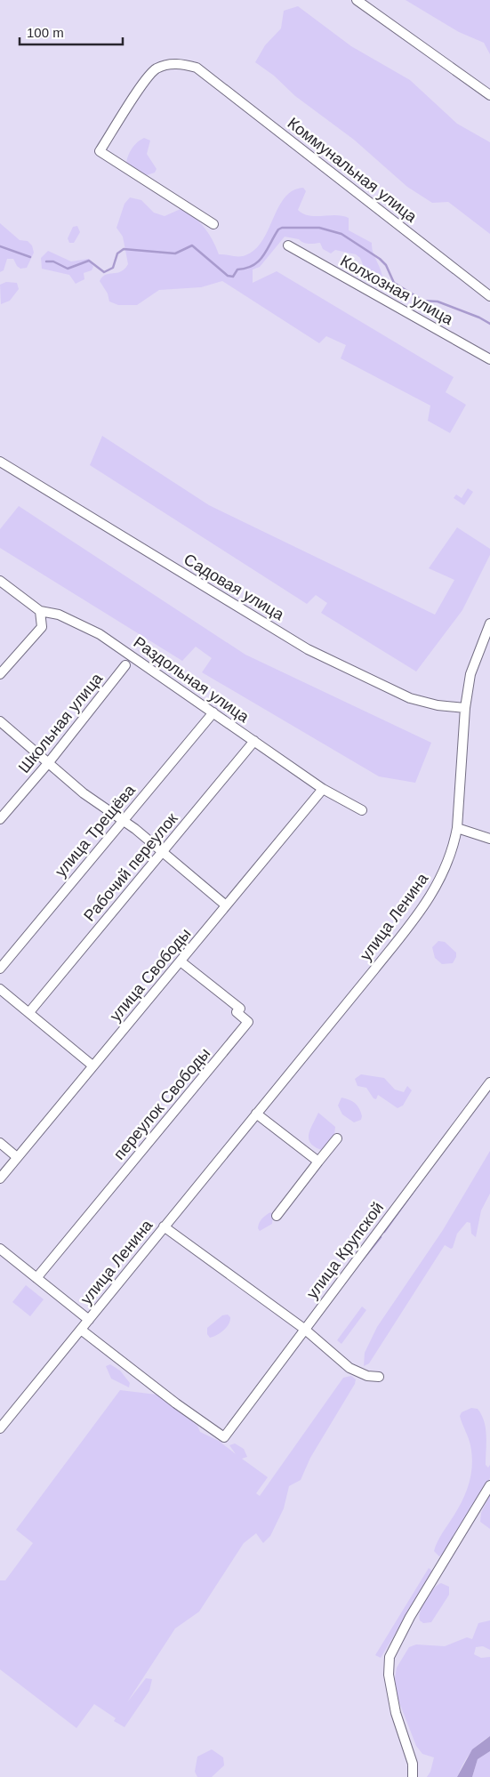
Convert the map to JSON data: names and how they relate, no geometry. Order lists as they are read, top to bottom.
{
  "streets": {
    "street": [
      "Коммунальная улица",
      "Колхозная улица",
      "Садовая улица",
      "Раздольная улица",
      "Школьная улица",
      "улица Трещёва",
      "Рабочий переулок",
      "улица Ленина",
      "улица Свободы",
      "переулок Свободы",
      "улица Крупской"
    ]
  },
  "crossings": [
    ["Садовая улица", "улица Ленина"],
    ["Раздольная улица", "улица Трещёва"],
    ["Раздольная улица", "Рабочий переулок"],
    ["Раздольная улица", "улица Свободы"],
    ["улица Ленина", "улица Крупской"],
    ["улица Свободы", "переулок Свободы"]
  ],
  "scale_bar": "100 m"
}
